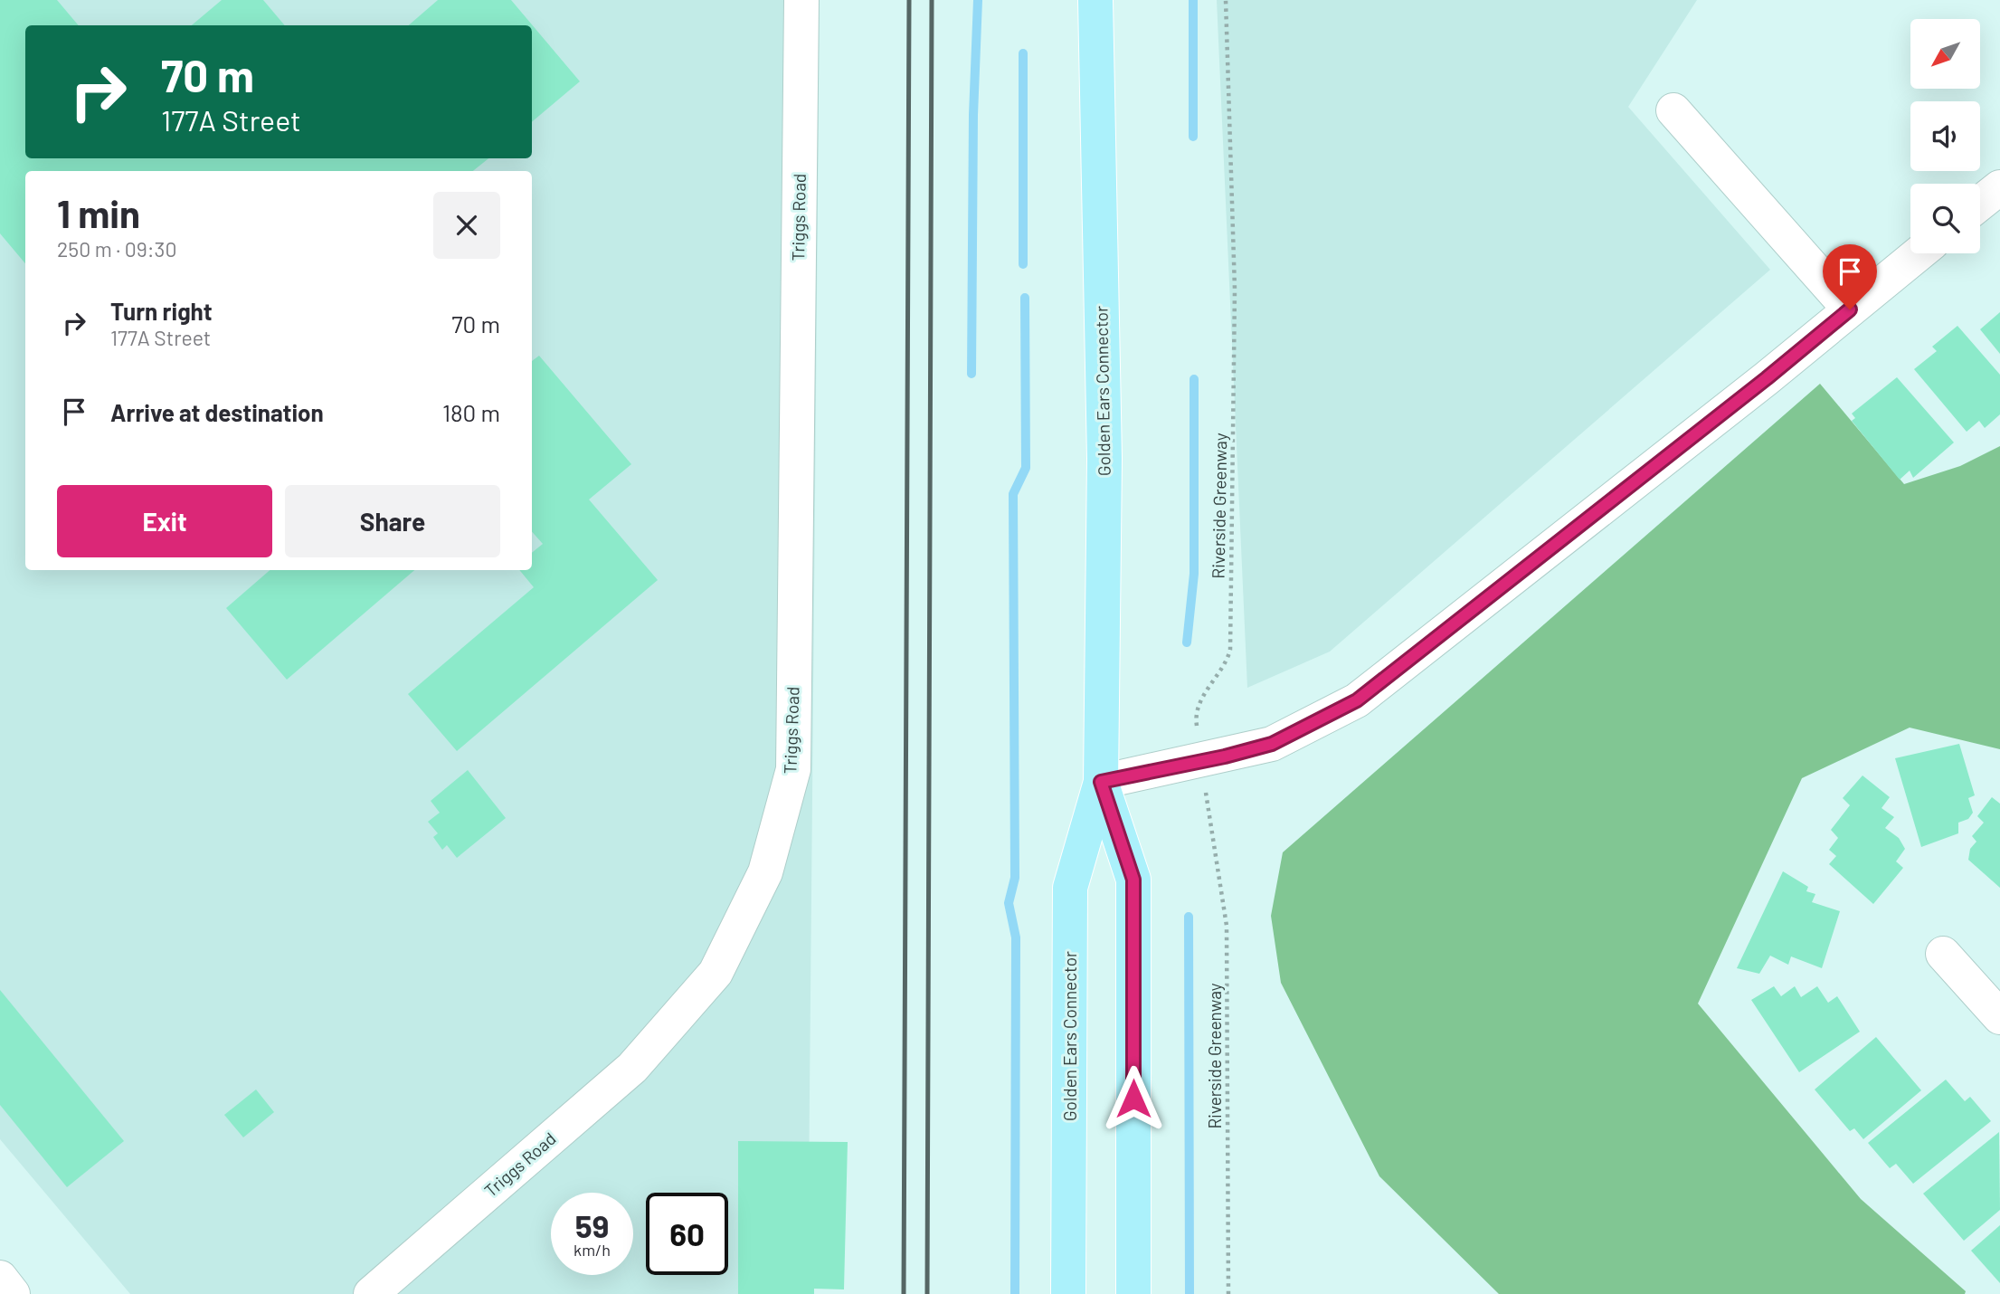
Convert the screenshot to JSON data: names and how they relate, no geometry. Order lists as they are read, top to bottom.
{
  "streets": {
    "main road": ["Golden Ears Connector"],
    "street": ["Triggs Road"],
    "path": ["Riverside Greenway"]
  },
  "north": "bottom left",
  "page": {
    "turn": ["70 m", "177A Street"],
    "heading": ["1 min", "250 m · 09:30"],
    "list": [
      {
        "name": "Turn right",
        "note": "177A Street",
        "value": "70 m"
      },
      {
        "name": "Arrive at destination",
        "value": "180 m"
      }
    ],
    "buttons": ["Exit", "Share"],
    "speed": "59 km/h",
    "limit": "60"
  }
}
